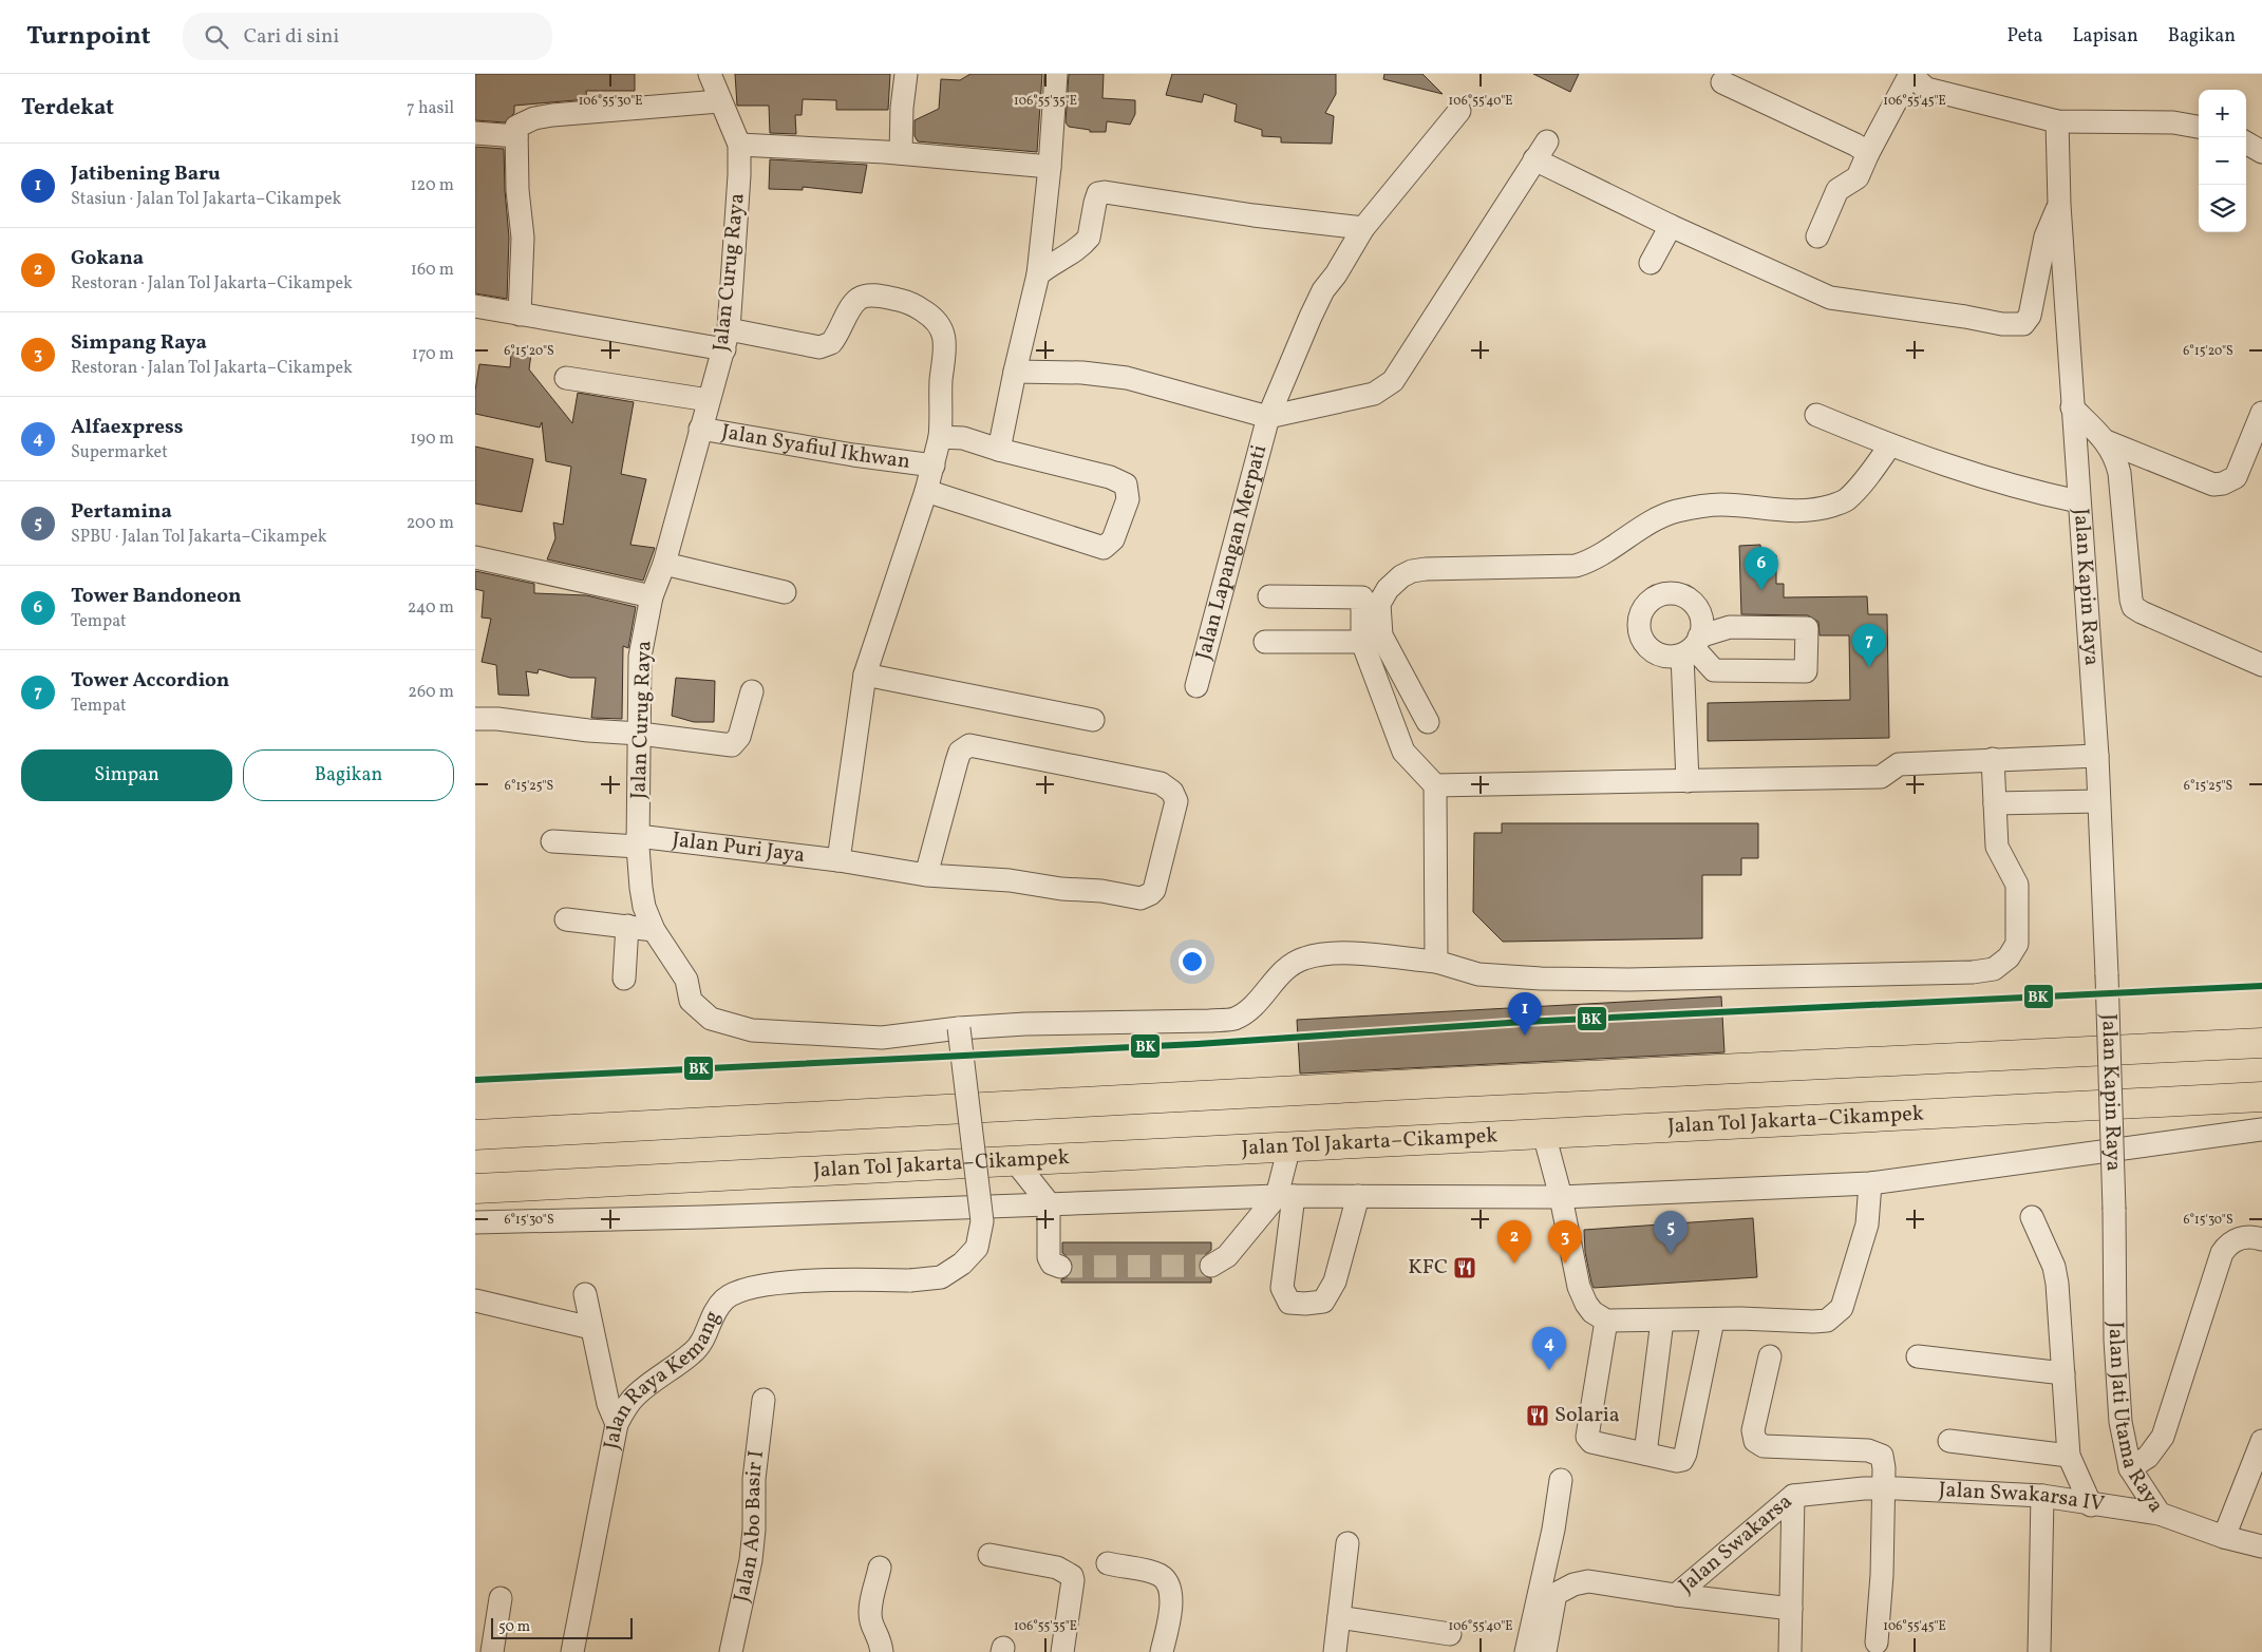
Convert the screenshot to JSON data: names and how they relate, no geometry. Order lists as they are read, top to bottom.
{
  "streets": {
    "highway": ["Jalan Tol Jakarta–Cikampek"],
    "street": [
      "Jalan Curug Raya",
      "Jalan Syafiul Ikhwan",
      "Jalan Lapangan Merpati",
      "Jalan Kapin Raya",
      "Jalan Puri Jaya",
      "Jalan Raya Kemang",
      "Jalan Jati Utama Raya",
      "Jalan Swakarsa IV",
      "Jalan Abo Basir I",
      "Jalan Swakarsa"
    ]
  },
  "crossings": [
    ["Jalan Curug Raya", "Jalan Syafiul Ikhwan"],
    ["Jalan Curug Raya", "Jalan Puri Jaya"],
    ["Jalan Curug Raya", "Jalan Raya Kemang"],
    ["Jalan Kapin Raya", "Jalan Jati Utama Raya"],
    ["Jalan Jati Utama Raya", "Jalan Swakarsa IV"],
    ["Jalan Swakarsa IV", "Jalan Swakarsa"]
  ],
  "places": {
    "restaurant": ["KFC", "Solaria"]
  },
  "lines": ["transit line BK"],
  "scale_bar": "50 m",
  "page": {
    "header": "Turnpoint",
    "search": "Cari di sini",
    "nav": ["Peta", "Lapisan", "Bagikan"],
    "heading": ["Terdekat", "7 hasil"],
    "map_buttons": ["+", "−"],
    "list": [
      {
        "mark": "1",
        "name": "Jatibening Baru",
        "note": "Stasiun · Jalan Tol Jakarta–Cikampek",
        "value": "120 m"
      },
      {
        "mark": "2",
        "name": "Gokana",
        "note": "Restoran · Jalan Tol Jakarta–Cikampek",
        "value": "160 m"
      },
      {
        "mark": "3",
        "name": "Simpang Raya",
        "note": "Restoran · Jalan Tol Jakarta–Cikampek",
        "value": "170 m"
      },
      {
        "mark": "4",
        "name": "Alfaexpress",
        "note": "Supermarket",
        "value": "190 m"
      },
      {
        "mark": "5",
        "name": "Pertamina",
        "note": "SPBU · Jalan Tol Jakarta–Cikampek",
        "value": "200 m"
      },
      {
        "mark": "6",
        "name": "Tower Bandoneon",
        "note": "Tempat",
        "value": "240 m"
      },
      {
        "mark": "7",
        "name": "Tower Accordion",
        "note": "Tempat",
        "value": "260 m"
      }
    ],
    "pins": [
      "6",
      "7",
      "1",
      "5",
      "2",
      "3",
      "4"
    ],
    "buttons": ["Simpan", "Bagikan"],
    "scale": "50 m"
  },
  "coordinates": [
    "106°55'30\"E",
    "106°55'35\"E",
    "106°55'40\"E",
    "106°55'45\"E",
    "6°15'20\"S",
    "6°15'25\"S",
    "6°15'30\"S"
  ]
}
